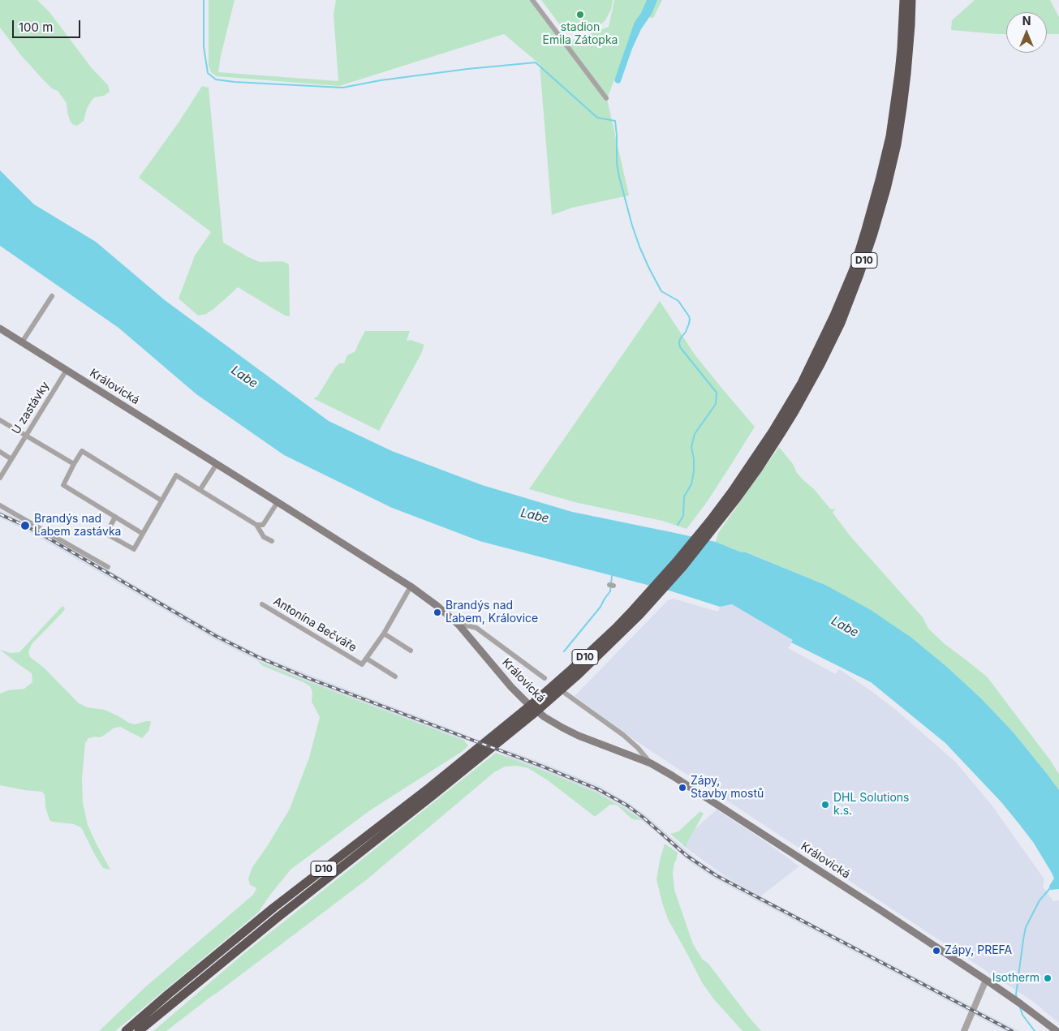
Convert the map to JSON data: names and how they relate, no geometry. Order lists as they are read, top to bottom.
{
  "streets": {
    "highway": ["D10"],
    "main road": ["Královická"],
    "street": ["U zastávky", "Antonína Bečváře"]
  },
  "crossings": [
    ["Královická", "U zastávky"],
    ["Královická", "Antonína Bečváře"]
  ],
  "water": ["Labe"],
  "places": [
    "stadion Emila Zátopka",
    "Brandýs nad Labem zastávka",
    "Brandýs nad Labem, Královice",
    "Zápy, Stavby mostů",
    "DHL Solutions k.s.",
    "Zápy, PREFA",
    "Isotherm"
  ],
  "scale_bar": "100 m",
  "north": "top"
}
